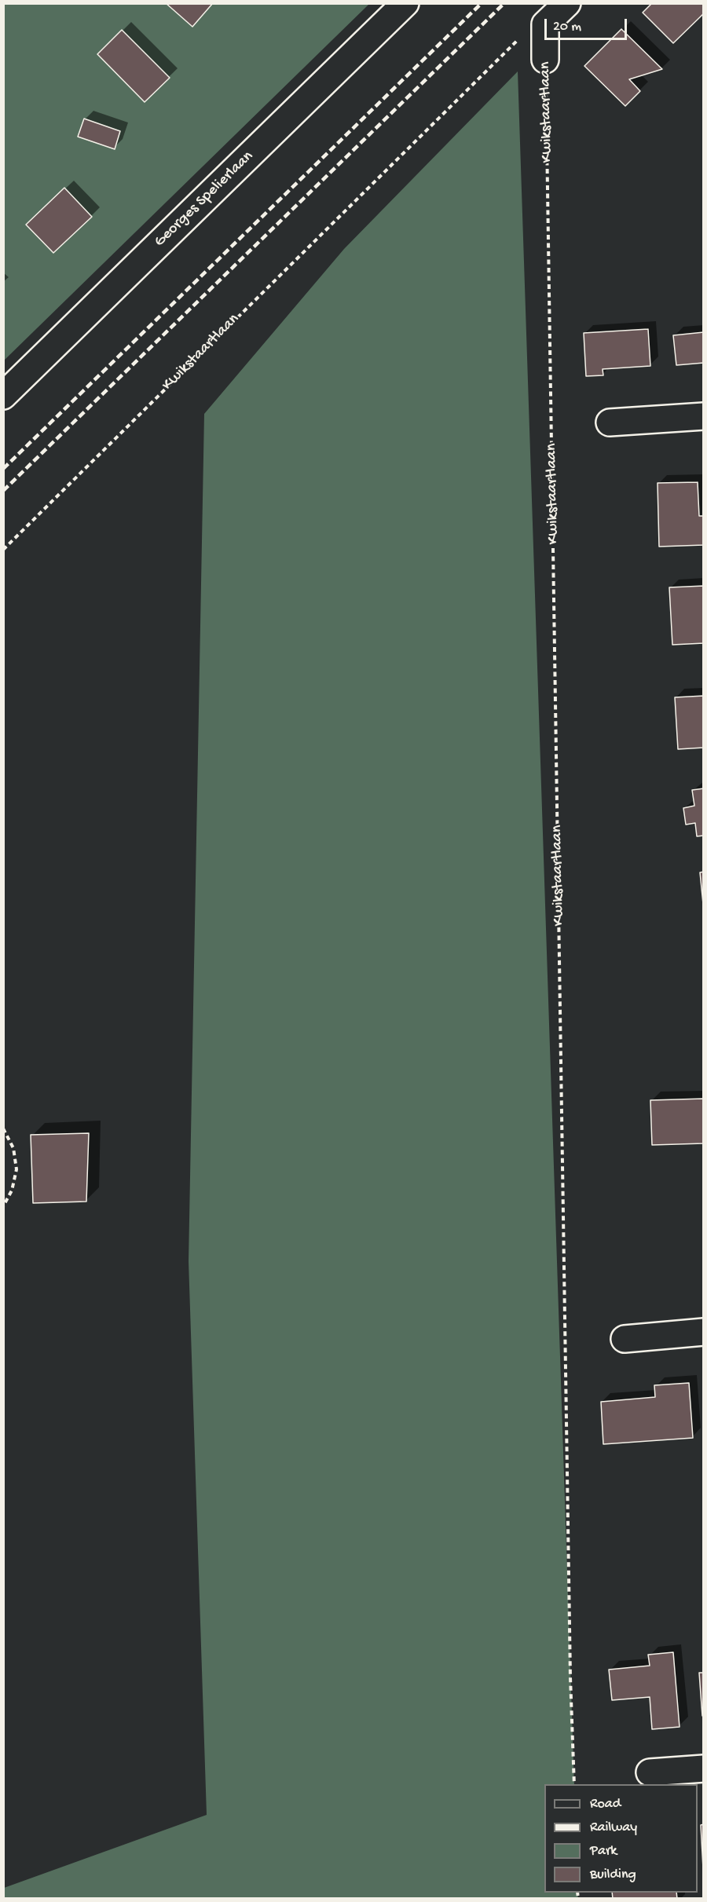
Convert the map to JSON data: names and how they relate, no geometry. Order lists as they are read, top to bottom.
{
  "streets": {
    "street": ["Kwikstaartlaan", "Georges Spelierlaan"]
  },
  "legend": [
    "Road",
    "Railway",
    "Park",
    "Building"
  ],
  "scale_bar": "20 m"
}
